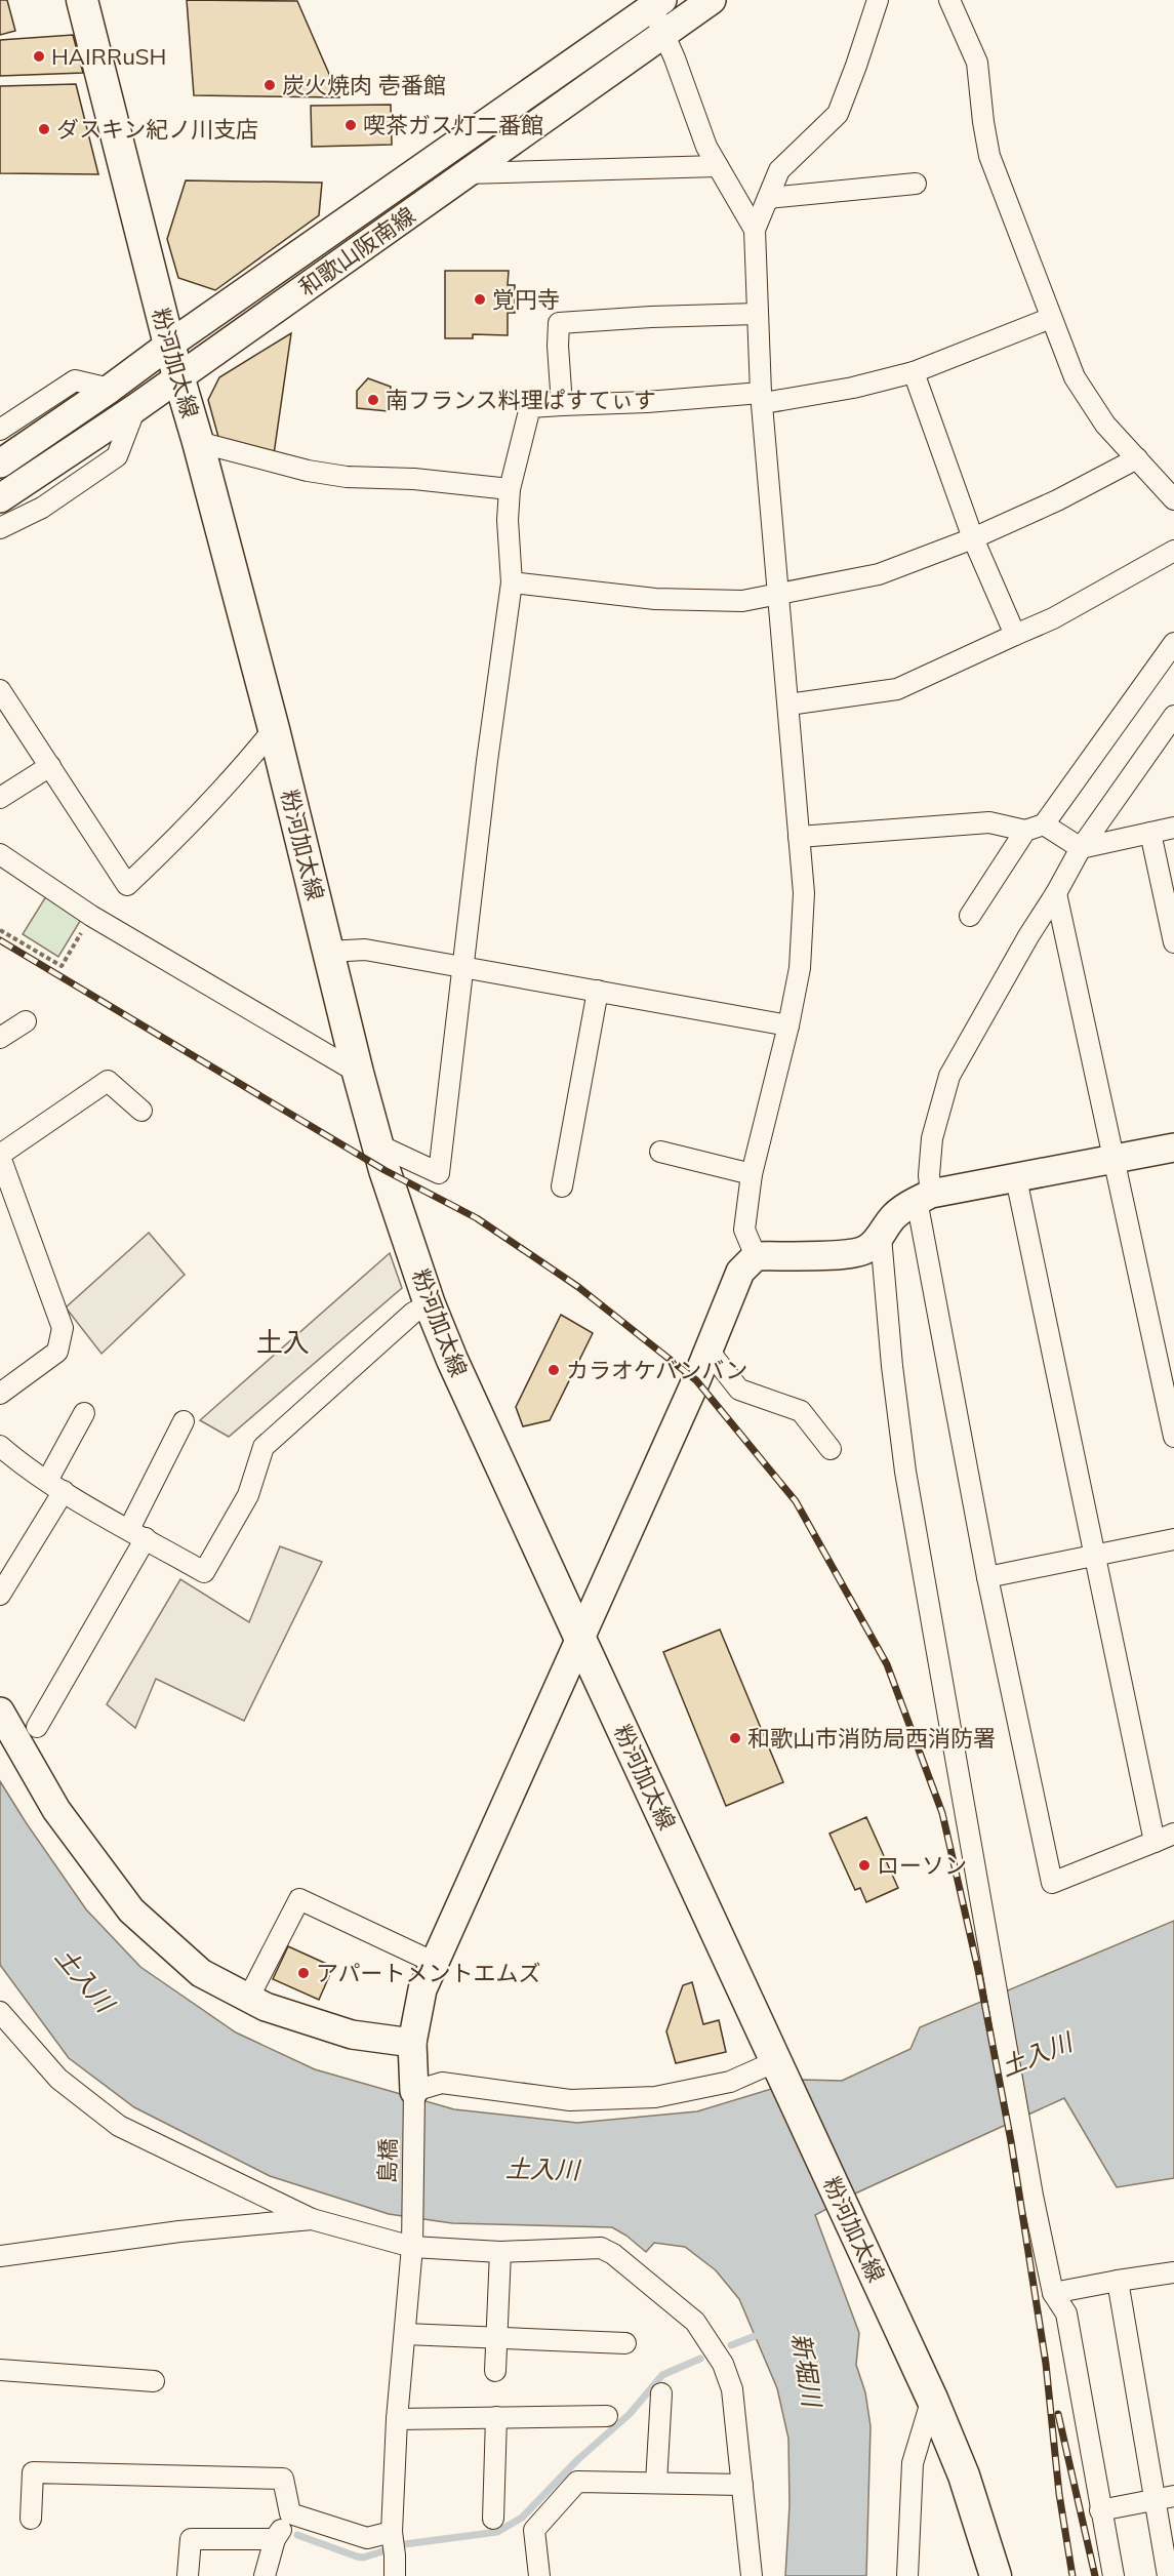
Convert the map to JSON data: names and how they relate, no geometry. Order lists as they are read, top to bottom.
{
  "streets": {
    "main road": ["粉河加太線"],
    "street": ["和歌山阪南線", "島橋"]
  },
  "crossings": [
    ["和歌山阪南線", "粉河加太線"]
  ],
  "districts": ["土入"],
  "water": ["土入川", "新堀川"],
  "places": [
    "HAIRRuSH",
    "炭火焼肉 壱番館",
    "喫茶ガス灯二番館",
    "ダスキン紀ノ川支店",
    "覚円寺",
    "南フランス料理ぱすてぃす",
    "カラオケバンバン",
    "和歌山市消防局西消防署",
    "ローソン",
    "アパートメントエムズ"
  ]
}
